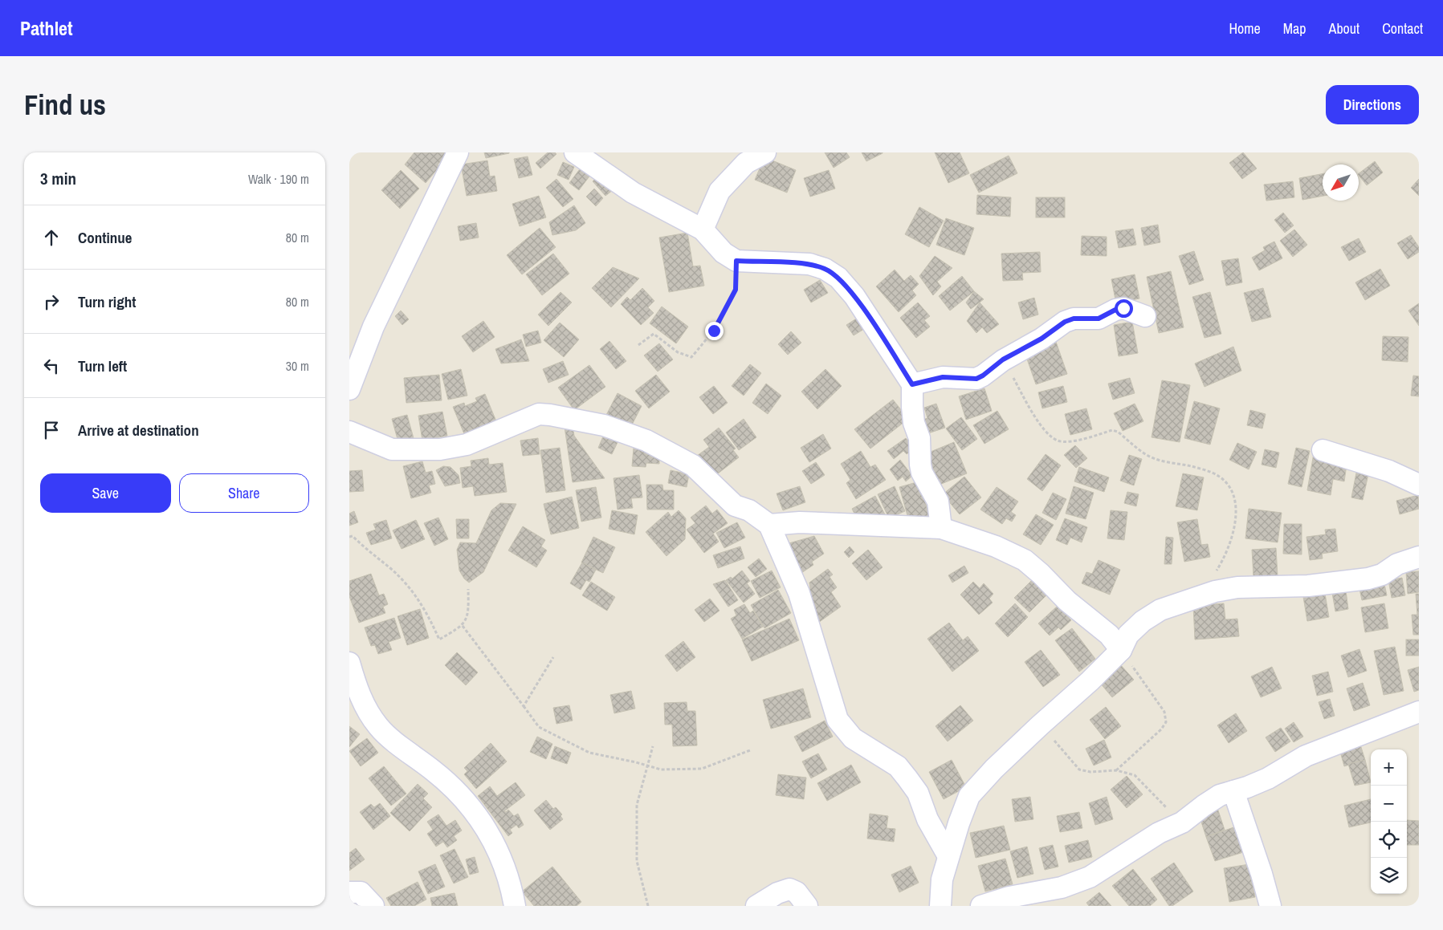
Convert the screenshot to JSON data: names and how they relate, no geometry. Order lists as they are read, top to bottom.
{
  "north": "bottom left",
  "page": {
    "header": "Pathlet",
    "nav": [
      "Home",
      "Map",
      "About",
      "Contact"
    ],
    "buttons": [
      "Directions",
      ["Save", "Share"]
    ],
    "title": "Find us",
    "heading": ["3 min", "Walk · 190 m"],
    "list": [
      ["Continue", "80 m"],
      ["Turn right", "80 m"],
      ["Turn left", "30 m"],
      "Arrive at destination"
    ],
    "map_buttons": ["+", "−"]
  }
}
